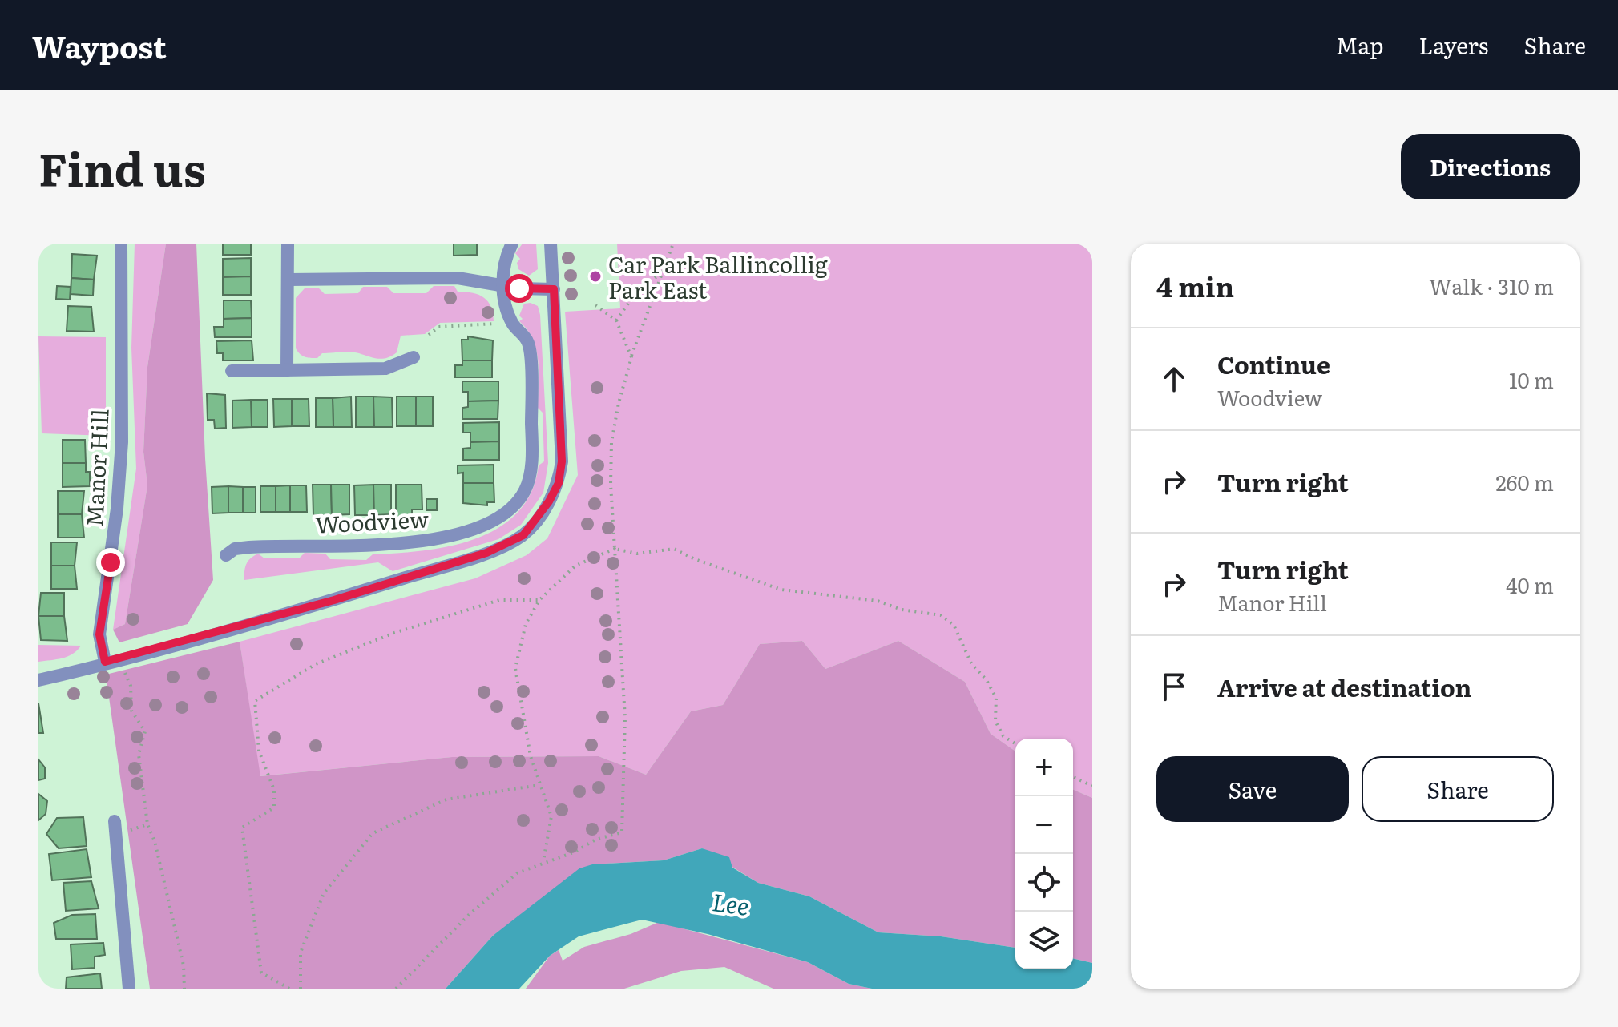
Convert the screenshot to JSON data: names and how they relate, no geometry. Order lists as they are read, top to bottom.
{
  "streets": {
    "street": ["Manor Hill", "Woodview"]
  },
  "water": ["Lee"],
  "places": ["Car Park Ballincollig Park East"],
  "page": {
    "header": "Waypost",
    "nav": ["Map", "Layers", "Share"],
    "title": "Find us",
    "buttons": [
      "Directions",
      ["Save", "Share"]
    ],
    "heading": ["4 min", "Walk · 310 m"],
    "list": [
      ["Continue", "Woodview", "10 m"],
      ["Turn right", "260 m"],
      ["Turn right", "Manor Hill", "40 m"],
      "Arrive at destination"
    ],
    "map_buttons": ["+", "−"]
  }
}
